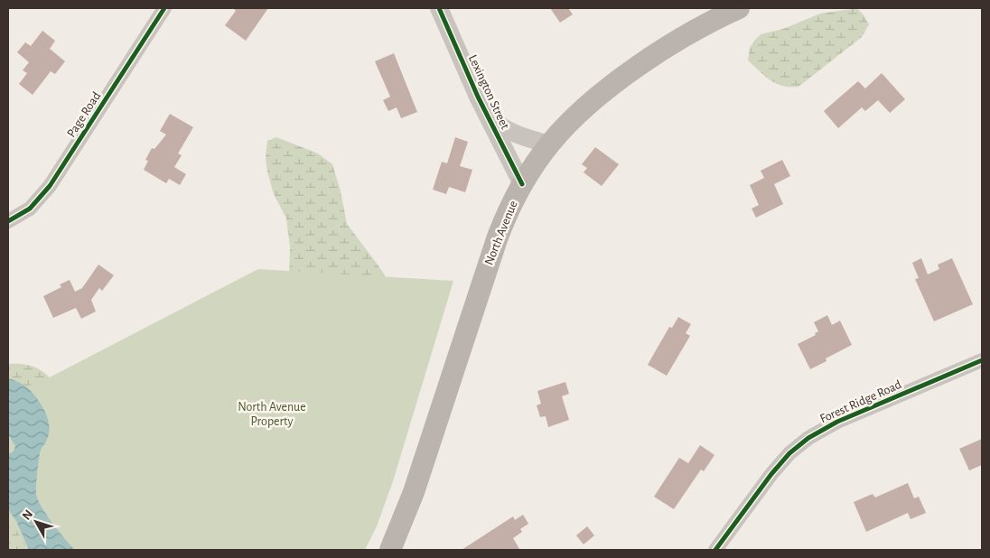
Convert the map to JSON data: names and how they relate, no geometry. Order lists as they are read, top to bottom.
{
  "streets": {
    "main road": ["North Avenue"],
    "street": ["Lexington Street", "Page Road", "Forest Ridge Road"]
  },
  "crossings": [
    ["Lexington Street", "North Avenue"]
  ],
  "parks": ["North Avenue Property"],
  "north": "top left"
}
